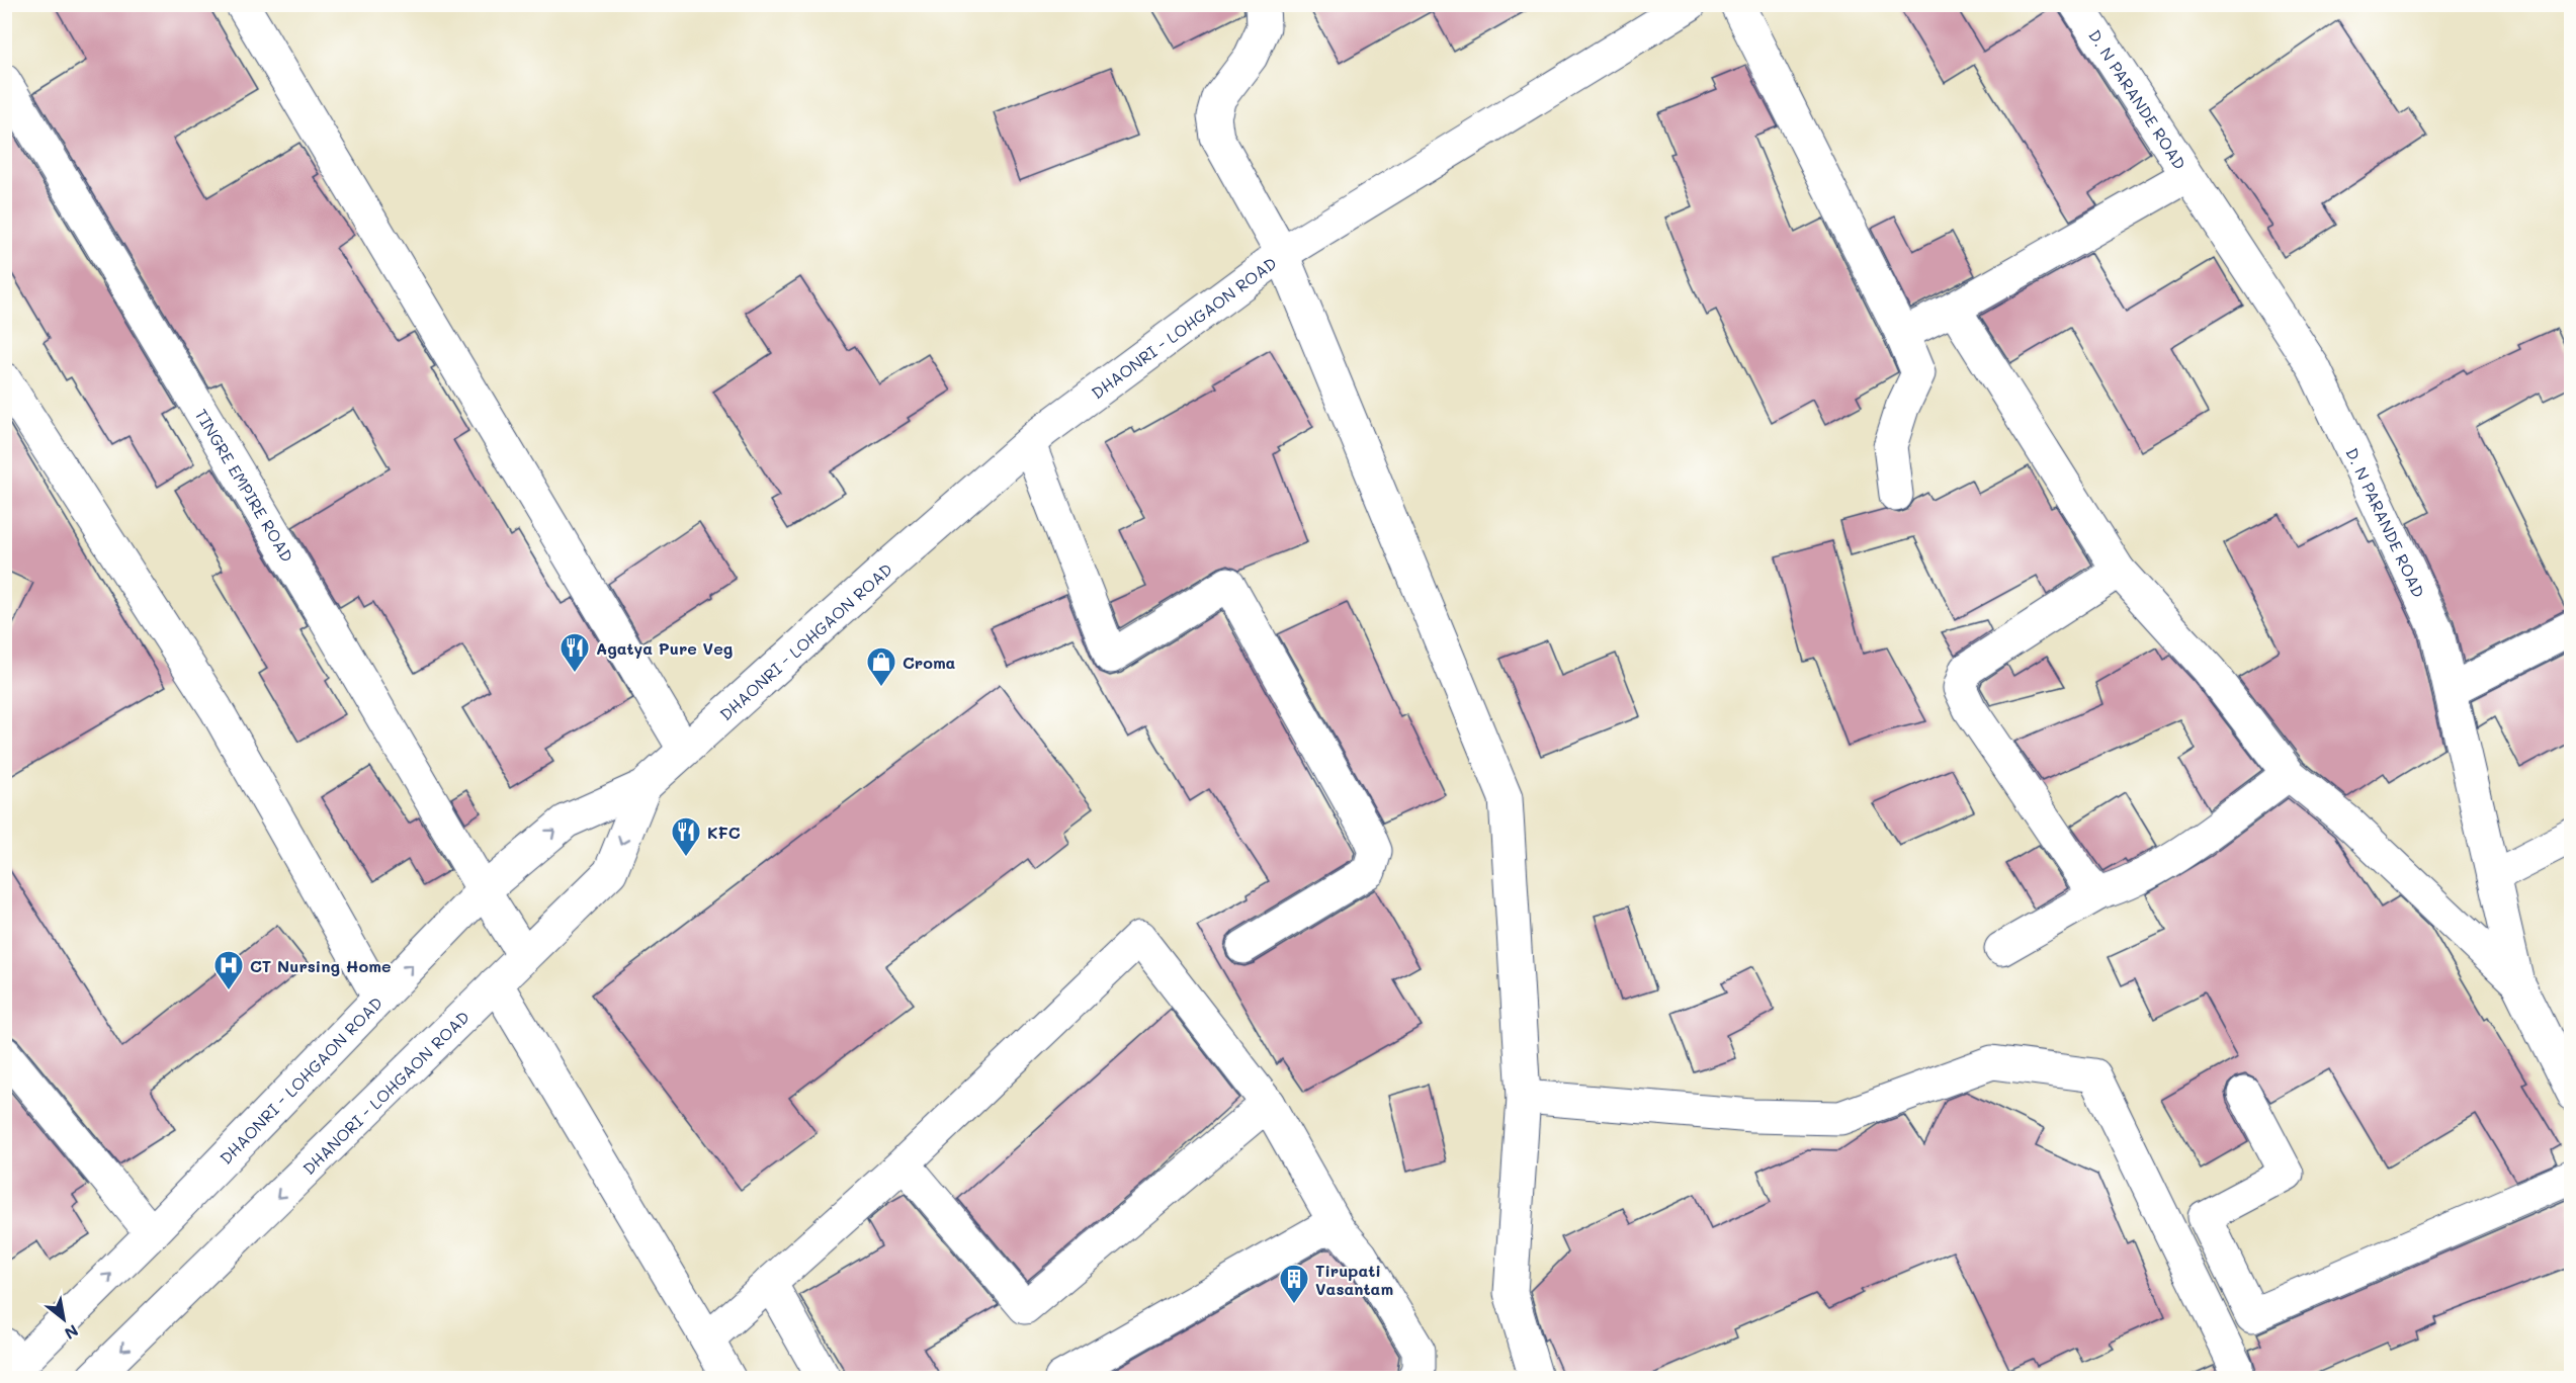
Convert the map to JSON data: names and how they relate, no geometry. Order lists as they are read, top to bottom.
{
  "streets": {
    "street": [
      "D. N PARANDE ROAD",
      "DHAONRI - LOHGAON ROAD",
      "TINGRE EMPIRE ROAD",
      "DHANORI - LOHGAON ROAD"
    ]
  },
  "crossings": [
    ["DHAONRI - LOHGAON ROAD", "TINGRE EMPIRE ROAD"],
    ["DHAONRI - LOHGAON ROAD", "DHANORI - LOHGAON ROAD"],
    ["TINGRE EMPIRE ROAD", "DHANORI - LOHGAON ROAD"]
  ],
  "one_way": ["DHANORI - LOHGAON ROAD"],
  "places": {
    "restaurant": ["Agatya Pure Veg", "KFC"],
    "shop": ["Croma"],
    "hospital": ["CT Nursing Home"],
    "building": ["Tirupati Vasantam"]
  },
  "north": "bottom right"
}
